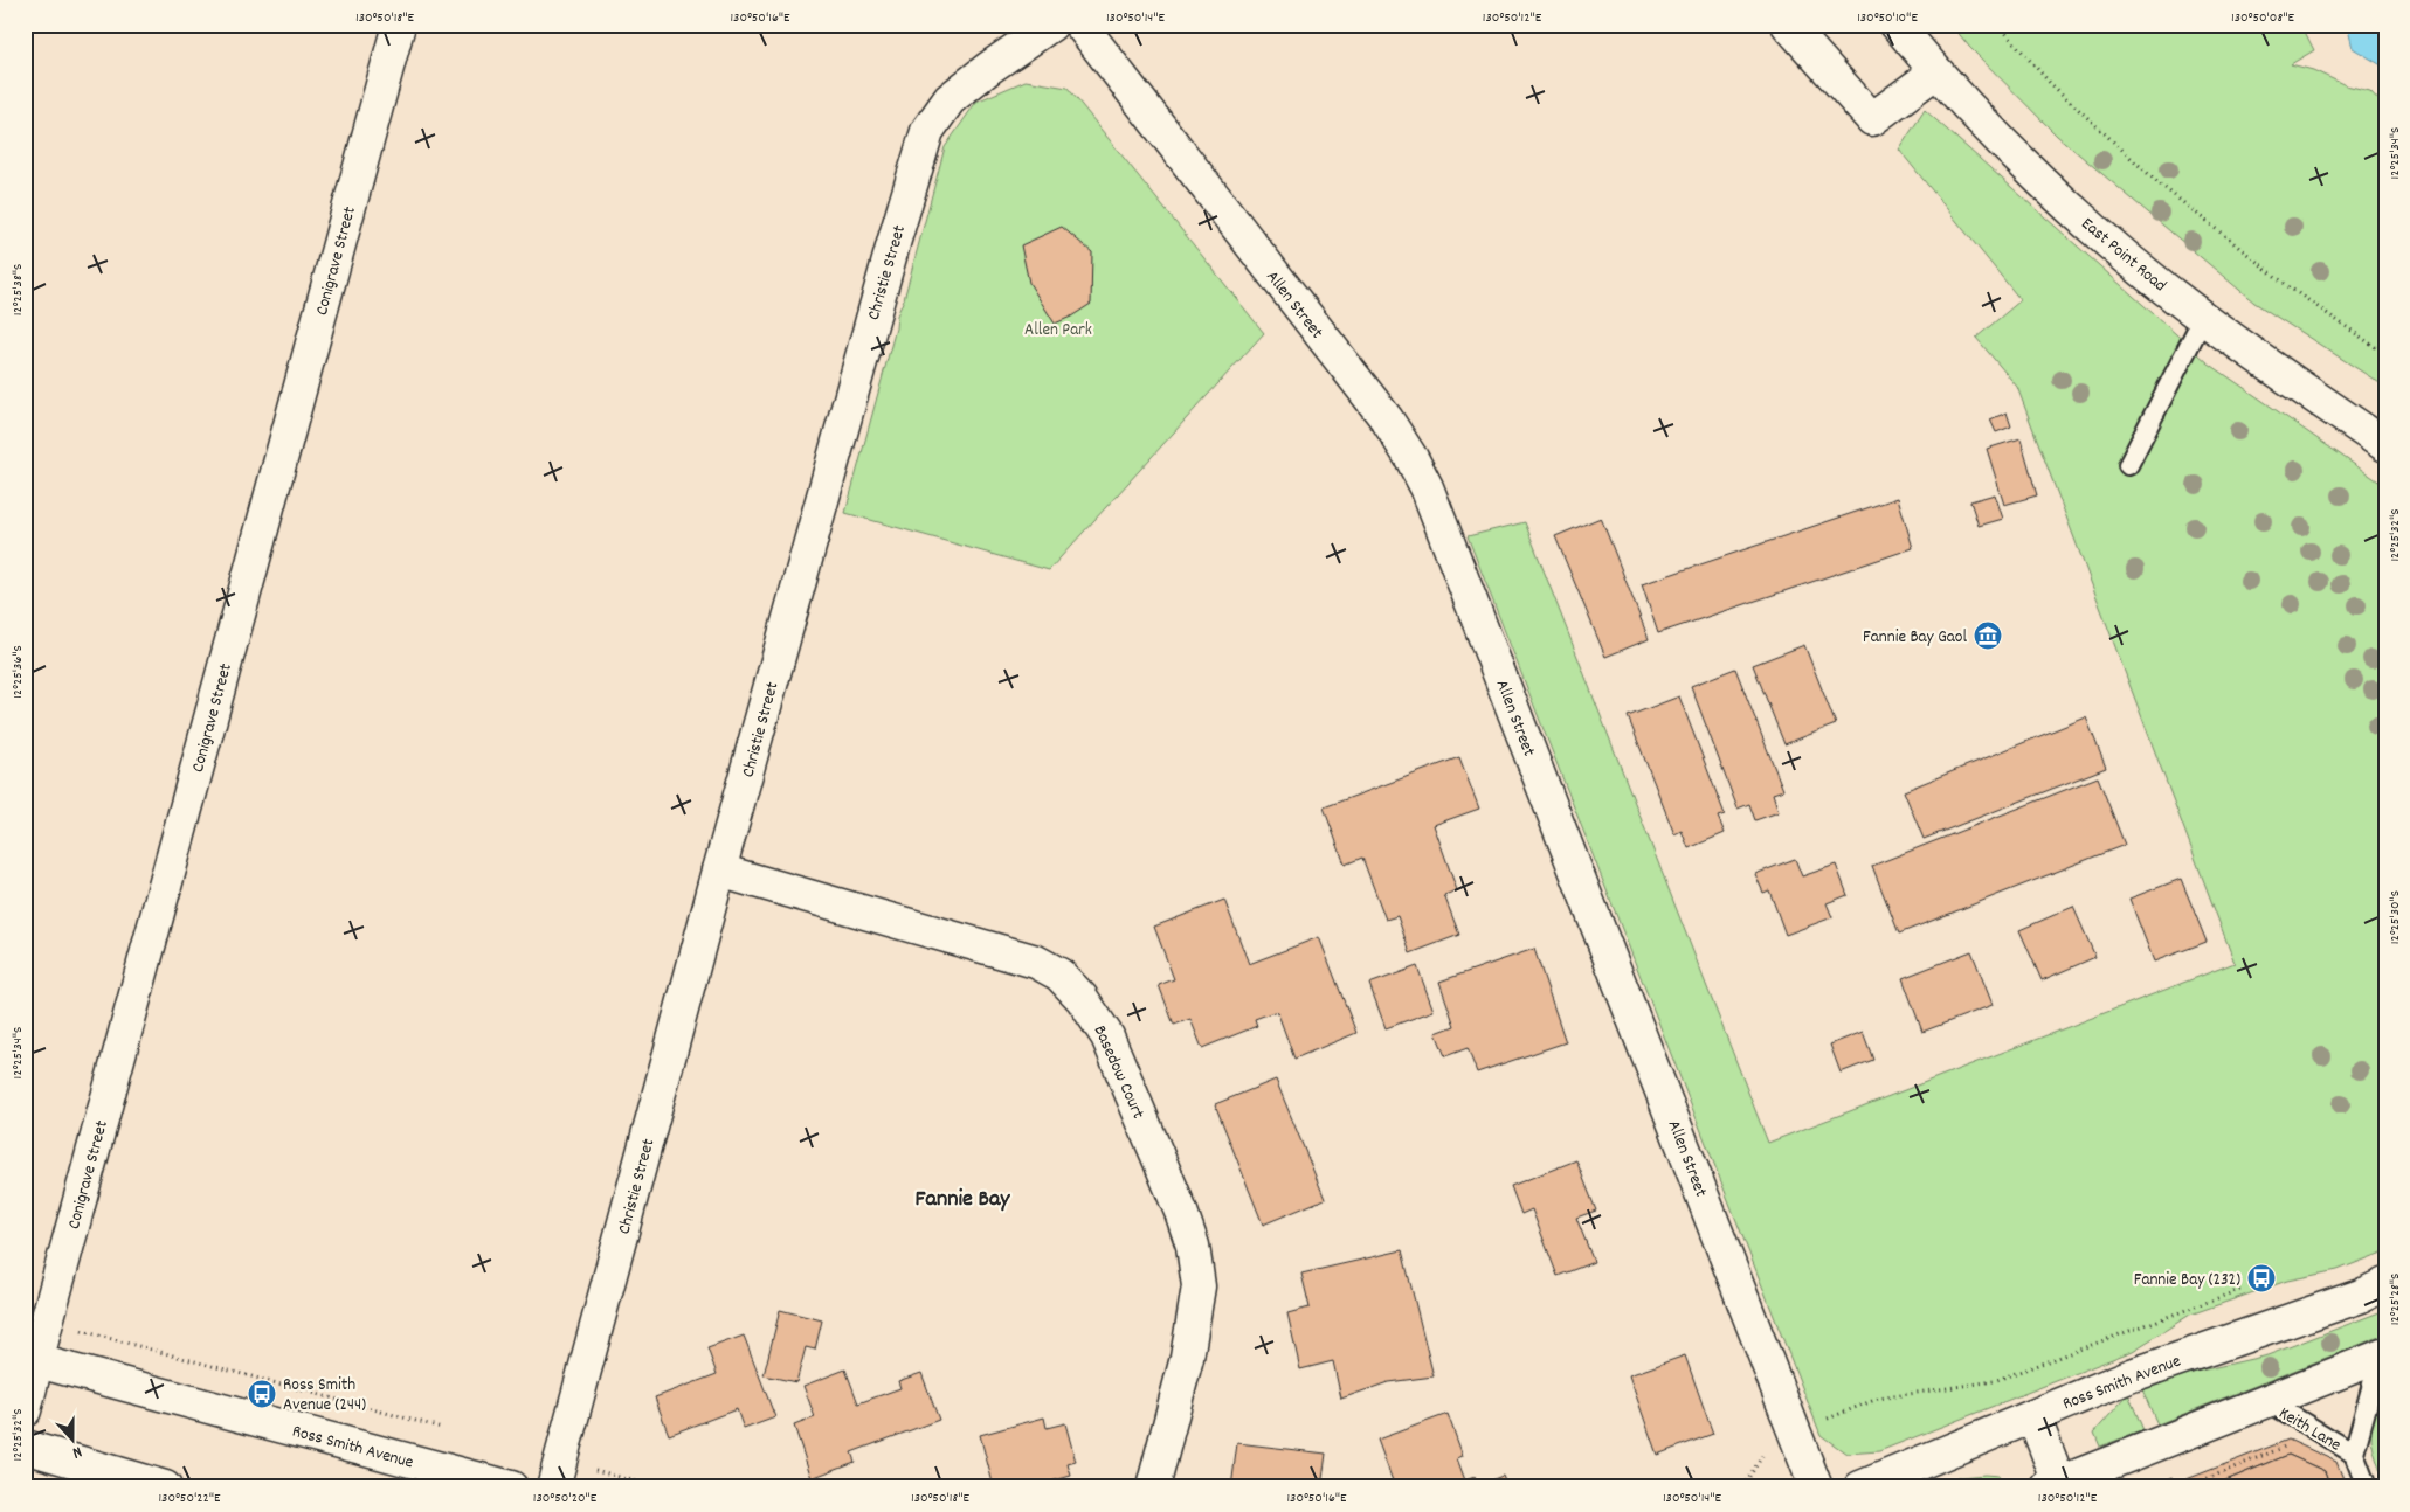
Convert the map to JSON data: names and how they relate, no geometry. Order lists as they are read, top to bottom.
{
  "streets": {
    "street": [
      "East Point Road",
      "Conigrave Street",
      "Christie Street",
      "Allen Street",
      "Basedow Court",
      "Ross Smith Avenue"
    ],
    "lane": ["Keith Lane"]
  },
  "crossings": [
    ["Conigrave Street", "Ross Smith Avenue"],
    ["Christie Street", "Basedow Court"]
  ],
  "districts": ["Fannie Bay"],
  "parks": ["Allen Park"],
  "places": {
    "museum": ["Fannie Bay Gaol"],
    "bus stop": ["Fannie Bay (232)", "Ross Smith Avenue (244)"]
  },
  "north": "bottom",
  "coordinates": [
    "130°50'18\"E",
    "130°50'16\"E",
    "130°50'14\"E",
    "130°50'12\"E",
    "130°50'10\"E",
    "130°50'08\"E",
    "12°25'34\"S",
    "12°25'38\"S",
    "12°25'32\"S",
    "12°25'36\"S",
    "12°25'30\"S",
    "12°25'28\"S",
    "130°50'22\"E",
    "130°50'20\"E"
  ]
}
